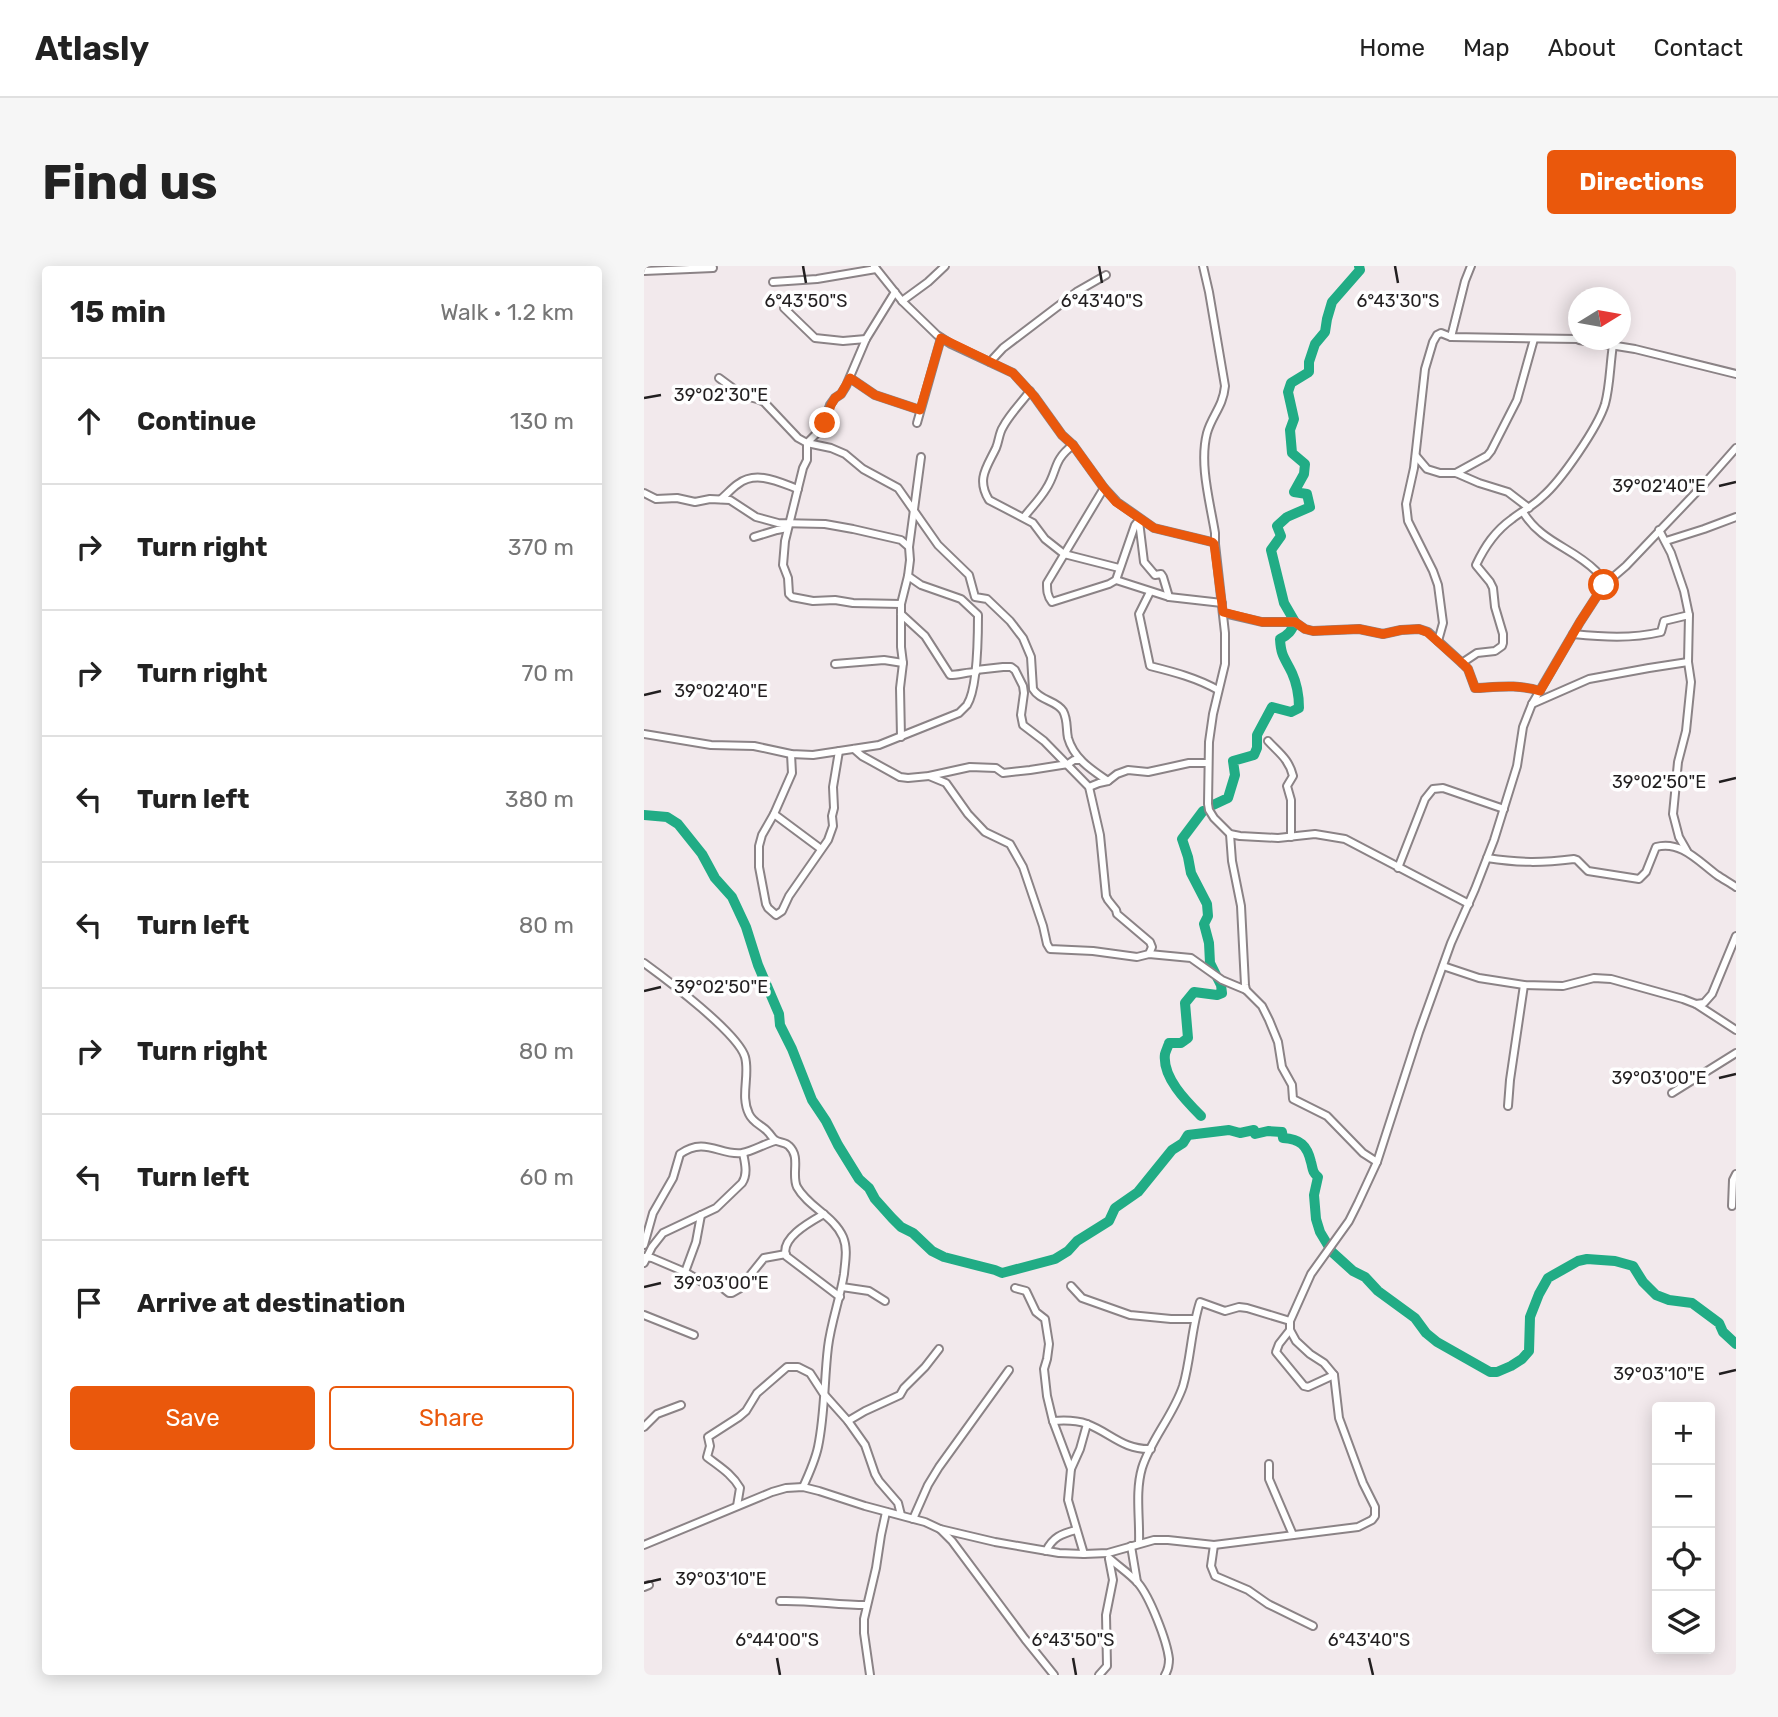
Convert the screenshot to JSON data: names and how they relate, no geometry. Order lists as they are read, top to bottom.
{
  "north": "right",
  "page": {
    "header": "Atlasly",
    "nav": [
      "Home",
      "Map",
      "About",
      "Contact"
    ],
    "buttons": [
      "Directions",
      ["Save", "Share"]
    ],
    "title": "Find us",
    "heading": ["15 min", "Walk · 1.2 km"],
    "list": [
      ["Continue", "130 m"],
      ["Turn right", "370 m"],
      ["Turn right", "70 m"],
      ["Turn left", "380 m"],
      ["Turn left", "80 m"],
      ["Turn right", "80 m"],
      ["Turn left", "60 m"],
      "Arrive at destination"
    ],
    "map_buttons": ["+", "−"]
  },
  "coordinates": [
    "6°43'50\"S",
    "6°43'40\"S",
    "6°43'30\"S",
    "39°02'30\"E",
    "39°02'40\"E",
    "39°02'50\"E",
    "39°03'00\"E",
    "39°03'10\"E",
    "6°44'00\"S"
  ]
}
